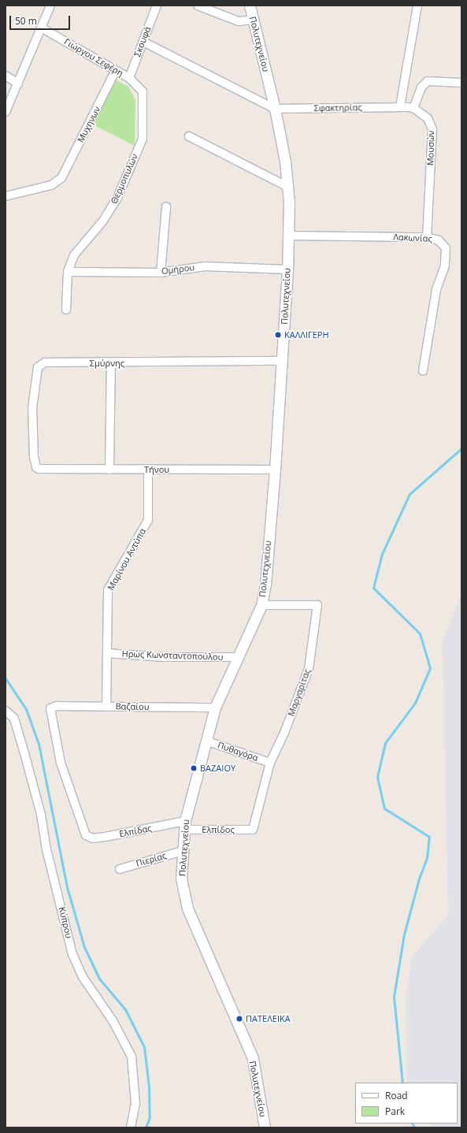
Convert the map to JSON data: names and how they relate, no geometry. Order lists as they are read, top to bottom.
{
  "streets": {
    "street": [
      "Σκουφά",
      "Πολυτεχνείου",
      "Γιώργου Σεφέρη",
      "Σφακτηρίας",
      "Μυχηνων",
      "Μουσών",
      "Θερμοπυλών",
      "Λακωνίας",
      "Ομήρου",
      "Σμύρνης",
      "Τήνου",
      "Μαρίνου Αντύπα",
      "Ηρώς Κωνσταντοπούλου",
      "Μαργαρίτας",
      "Βαζαίου",
      "Πυθαγόρα",
      "Ελπίδος",
      "Ελπίδας",
      "Πιερίας",
      "Κύπρου"
    ]
  },
  "crossings": [
    ["Σκουφά", "Γιώργου Σεφέρη"],
    ["Σκουφά", "Θερμοπυλών"],
    ["Πολυτεχνείου", "Σφακτηρίας"],
    ["Πολυτεχνείου", "Λακωνίας"],
    ["Πολυτεχνείου", "Ομήρου"],
    ["Πολυτεχνείου", "Σμύρνης"],
    ["Πολυτεχνείου", "Τήνου"],
    ["Πολυτεχνείου", "Ηρώς Κωνσταντοπούλου"],
    ["Πολυτεχνείου", "Μαργαρίτας"],
    ["Πολυτεχνείου", "Βαζαίου"],
    ["Πολυτεχνείου", "Πυθαγόρα"],
    ["Πολυτεχνείου", "Ελπίδος"],
    ["Πολυτεχνείου", "Ελπίδας"],
    ["Πολυτεχνείου", "Πιερίας"],
    ["Γιώργου Σεφέρη", "Μυχηνων"],
    ["Γιώργου Σεφέρη", "Θερμοπυλών"],
    ["Σφακτηρίας", "Μουσών"],
    ["Μουσών", "Λακωνίας"],
    ["Θερμοπυλών", "Ομήρου"],
    ["Σμύρνης", "Τήνου"],
    ["Τήνου", "Μαρίνου Αντύπα"],
    ["Μαρίνου Αντύπα", "Ηρώς Κωνσταντοπούλου"],
    ["Μαρίνου Αντύπα", "Βαζαίου"],
    ["Μαργαρίτας", "Πυθαγόρα"],
    ["Μαργαρίτας", "Ελπίδος"],
    ["Βαζαίου", "Ελπίδας"],
    ["Ελπίδος", "Ελπίδας"]
  ],
  "places": ["ΚΑΛΛΙΓΕΡΗ", "ΒΑΖΑΙΟΥ", "ΠΑΤΕΛΕΙΚΑ"],
  "legend": ["Road", "Park"],
  "scale_bar": "50 m"
}
